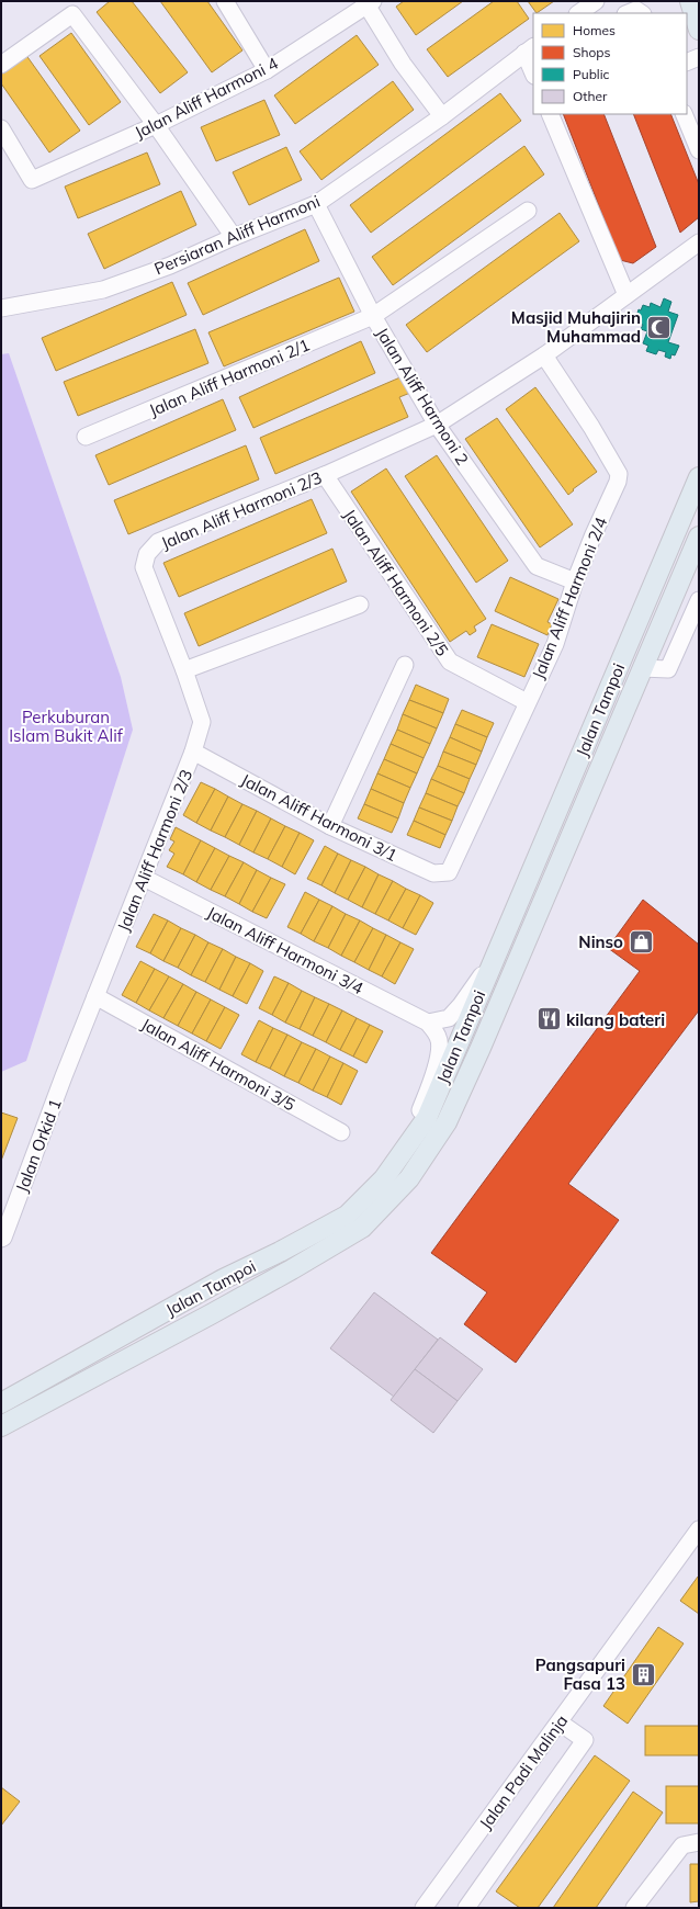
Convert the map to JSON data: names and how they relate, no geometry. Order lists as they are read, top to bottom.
{
  "streets": {
    "main road": ["Jalan Tampoi"],
    "street": [
      "Jalan Aliff Harmoni 4",
      "Persiaran Aliff Harmoni",
      "Jalan Aliff Harmoni 2/1",
      "Jalan Aliff Harmoni 2",
      "Jalan Aliff Harmoni 2/3",
      "Jalan Aliff Harmoni 2/5",
      "Jalan Aliff Harmoni 2/4",
      "Jalan Aliff Harmoni 3/1",
      "Jalan Aliff Harmoni 3/4",
      "Jalan Aliff Harmoni 3/5",
      "Jalan Orkid 1",
      "Jalan Padi Malinja"
    ]
  },
  "crossings": [
    ["Persiaran Aliff Harmoni", "Jalan Aliff Harmoni 2"],
    ["Jalan Aliff Harmoni 2/1", "Jalan Aliff Harmoni 2"],
    ["Jalan Aliff Harmoni 2", "Jalan Aliff Harmoni 2/3"],
    ["Jalan Aliff Harmoni 2", "Jalan Aliff Harmoni 2/4"],
    ["Jalan Aliff Harmoni 2/3", "Jalan Aliff Harmoni 2/5"],
    ["Jalan Aliff Harmoni 2/3", "Jalan Aliff Harmoni 2/4"],
    ["Jalan Aliff Harmoni 2/3", "Jalan Aliff Harmoni 3/1"],
    ["Jalan Aliff Harmoni 2/3", "Jalan Aliff Harmoni 3/4"],
    ["Jalan Aliff Harmoni 2/3", "Jalan Aliff Harmoni 3/5"],
    ["Jalan Aliff Harmoni 2/3", "Jalan Orkid 1"],
    ["Jalan Aliff Harmoni 2/5", "Jalan Aliff Harmoni 2/4"],
    ["Jalan Aliff Harmoni 2/4", "Jalan Aliff Harmoni 3/1"]
  ],
  "parks": ["Perkuburan Islam Bukit Alif"],
  "places": {
    "mosque": ["Masjid Muhajirin Muhammad"],
    "shop": ["Ninso"],
    "restaurant": ["kilang bateri"],
    "building": ["Pangsapuri Fasa 13"]
  },
  "legend": [
    "Homes",
    "Shops",
    "Public",
    "Other"
  ]
}
